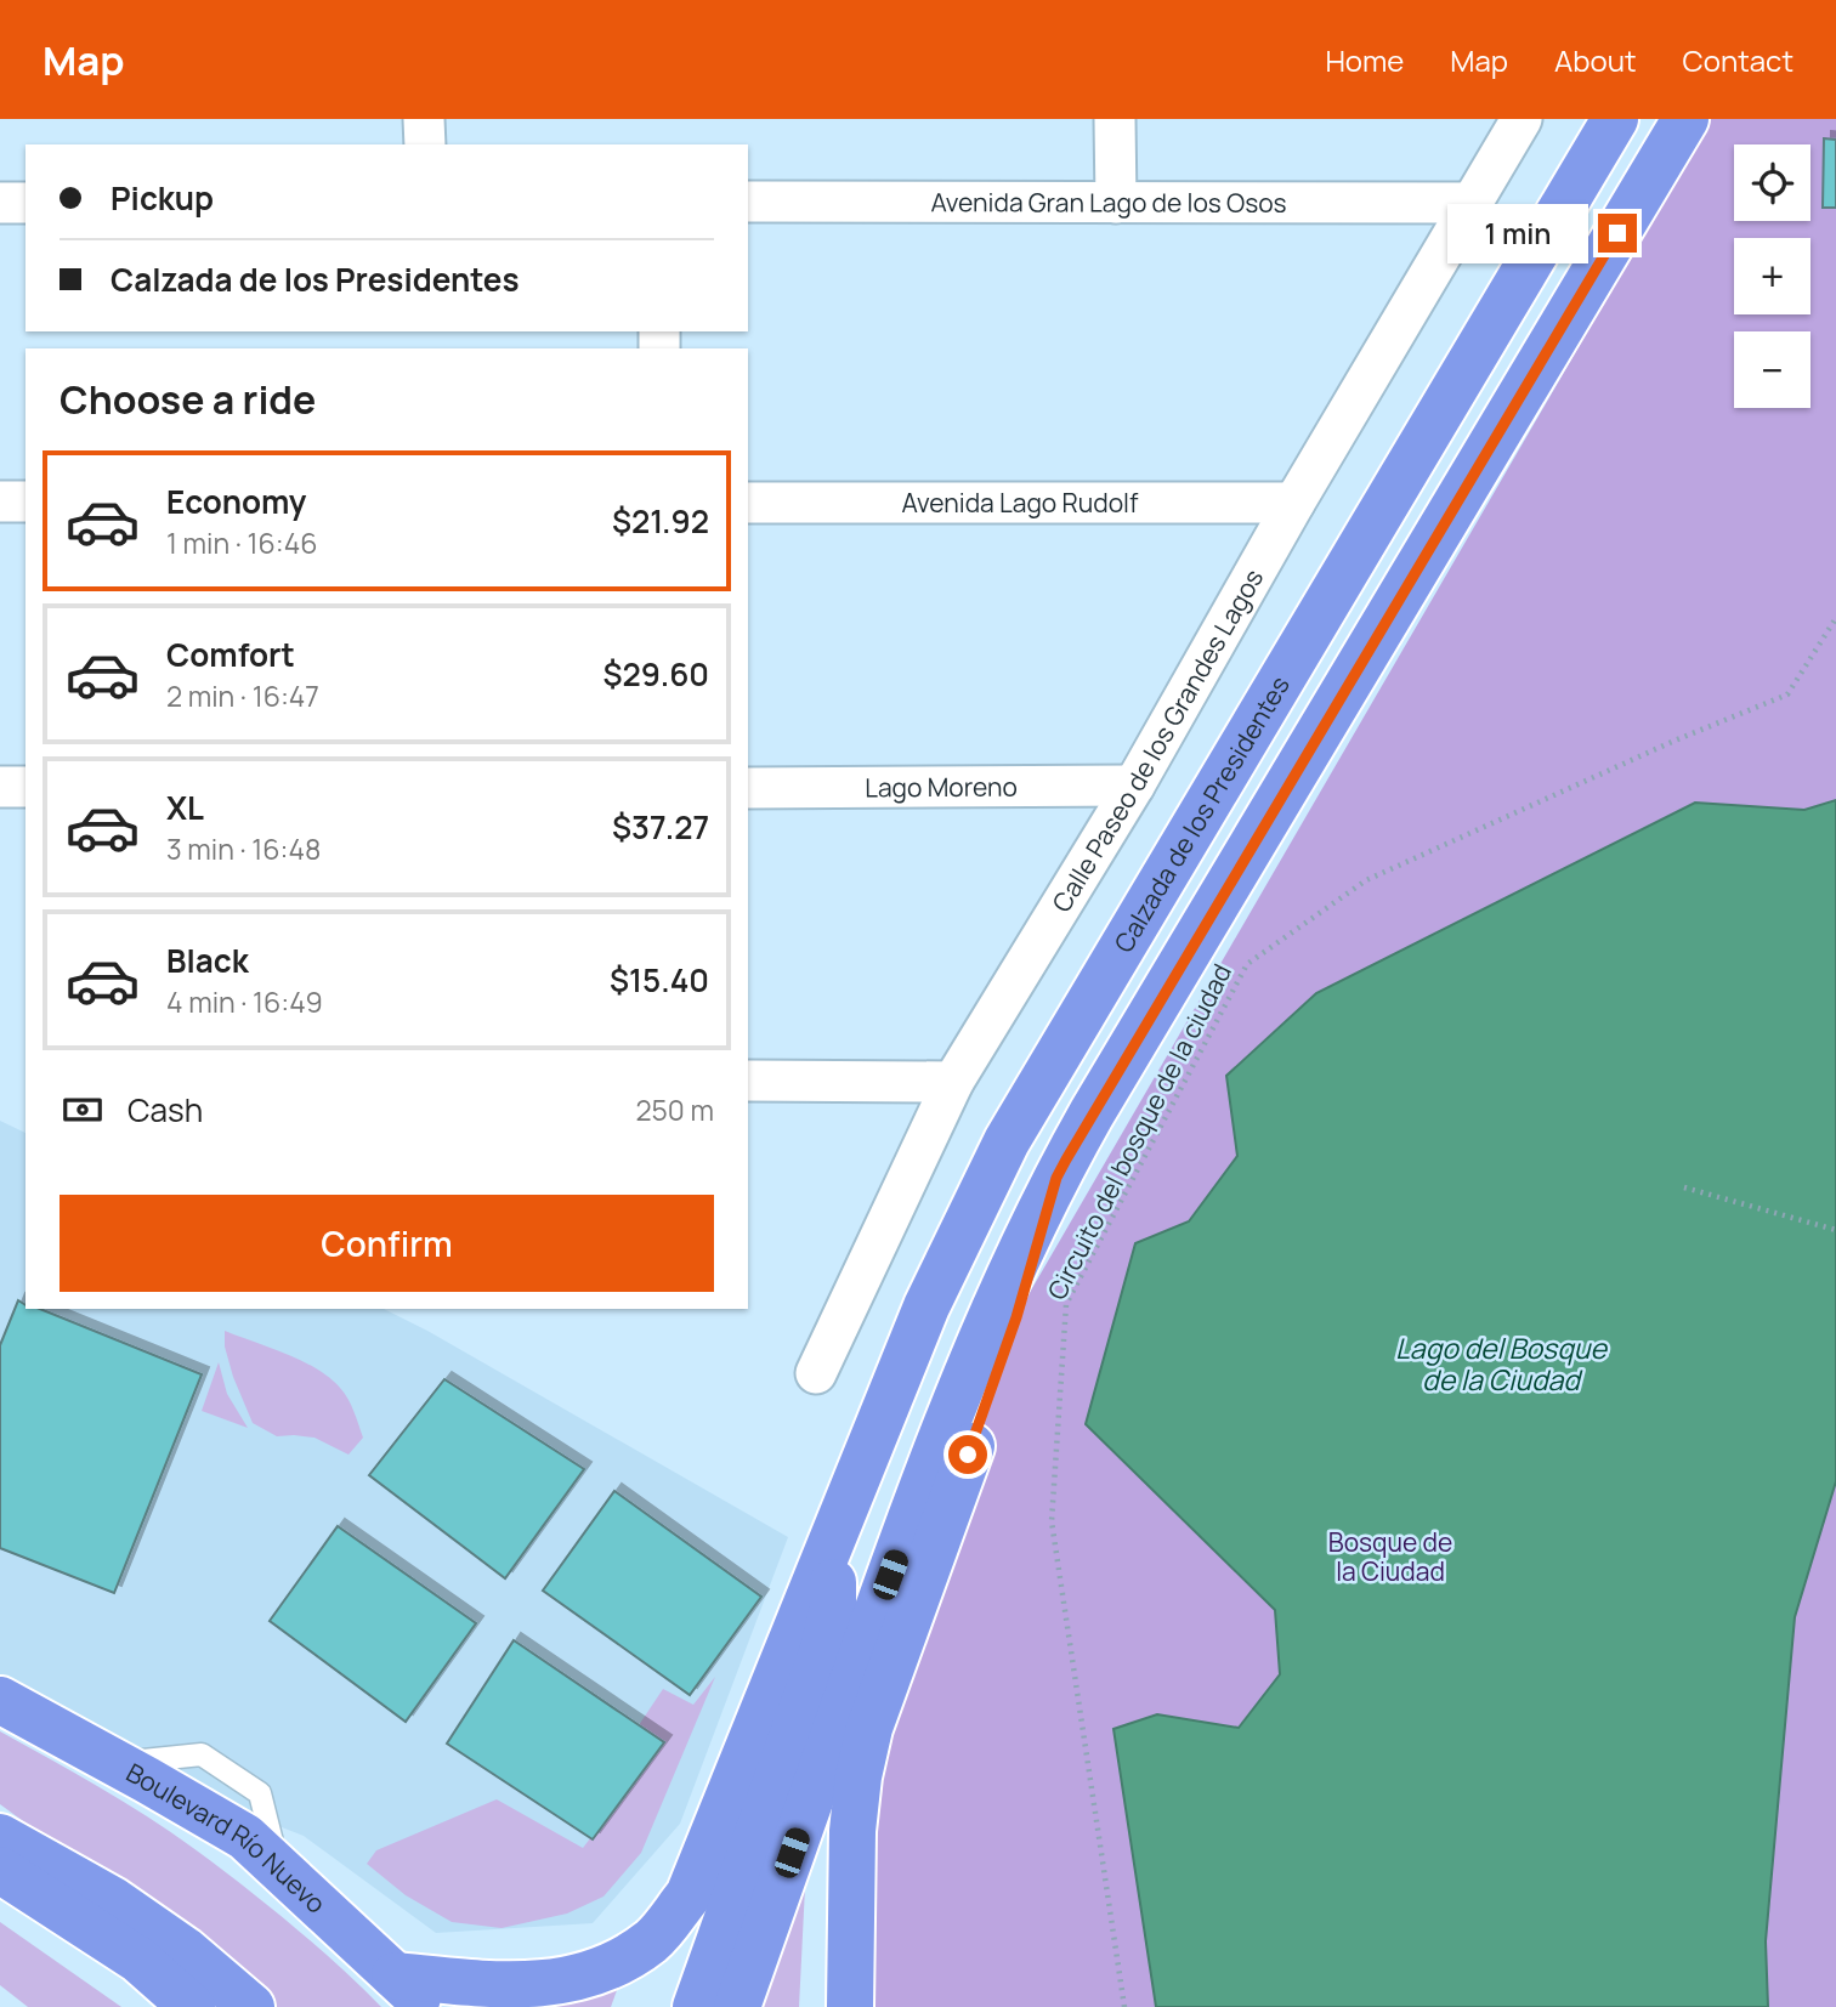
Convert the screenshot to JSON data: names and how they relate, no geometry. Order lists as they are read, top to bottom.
{
  "streets": {
    "highway": ["Calzada de los Presidentes", "Boulevard Río Nuevo"],
    "street": [
      "Avenida Gran Lago de los Osos",
      "Avenida Lago Rudolf",
      "Calle Paseo de los Grandes Lagos",
      "Lago Moreno"
    ],
    "path": ["Circuito del bosque de la ciudad"]
  },
  "crossings": [
    ["Avenida Gran Lago de los Osos", "Calle Paseo de los Grandes Lagos"],
    ["Avenida Lago Rudolf", "Calle Paseo de los Grandes Lagos"],
    ["Calle Paseo de los Grandes Lagos", "Lago Moreno"],
    ["Calzada de los Presidentes", "Boulevard Río Nuevo"]
  ],
  "water": ["Lago del Bosque de la Ciudad"],
  "parks": ["Bosque de la Ciudad"],
  "page": {
    "header": "Map",
    "nav": [
      "Home",
      "Map",
      "About",
      "Contact"
    ],
    "map_buttons": ["+", "−"],
    "banner": ["Pickup", "Calzada de los Presidentes"],
    "bubble": "1 min",
    "heading": "Choose a ride",
    "list": [
      {
        "name": "Economy",
        "note": "1 min · 16:46",
        "value": "$21.92"
      },
      {
        "name": "Comfort",
        "note": "2 min · 16:47",
        "value": "$29.60"
      },
      {
        "name": "XL",
        "note": "3 min · 16:48",
        "value": "$37.27"
      },
      {
        "name": "Black",
        "note": "4 min · 16:49",
        "value": "$15.40"
      }
    ],
    "pay": ["Cash", "250 m"],
    "buttons": "Confirm"
  }
}
